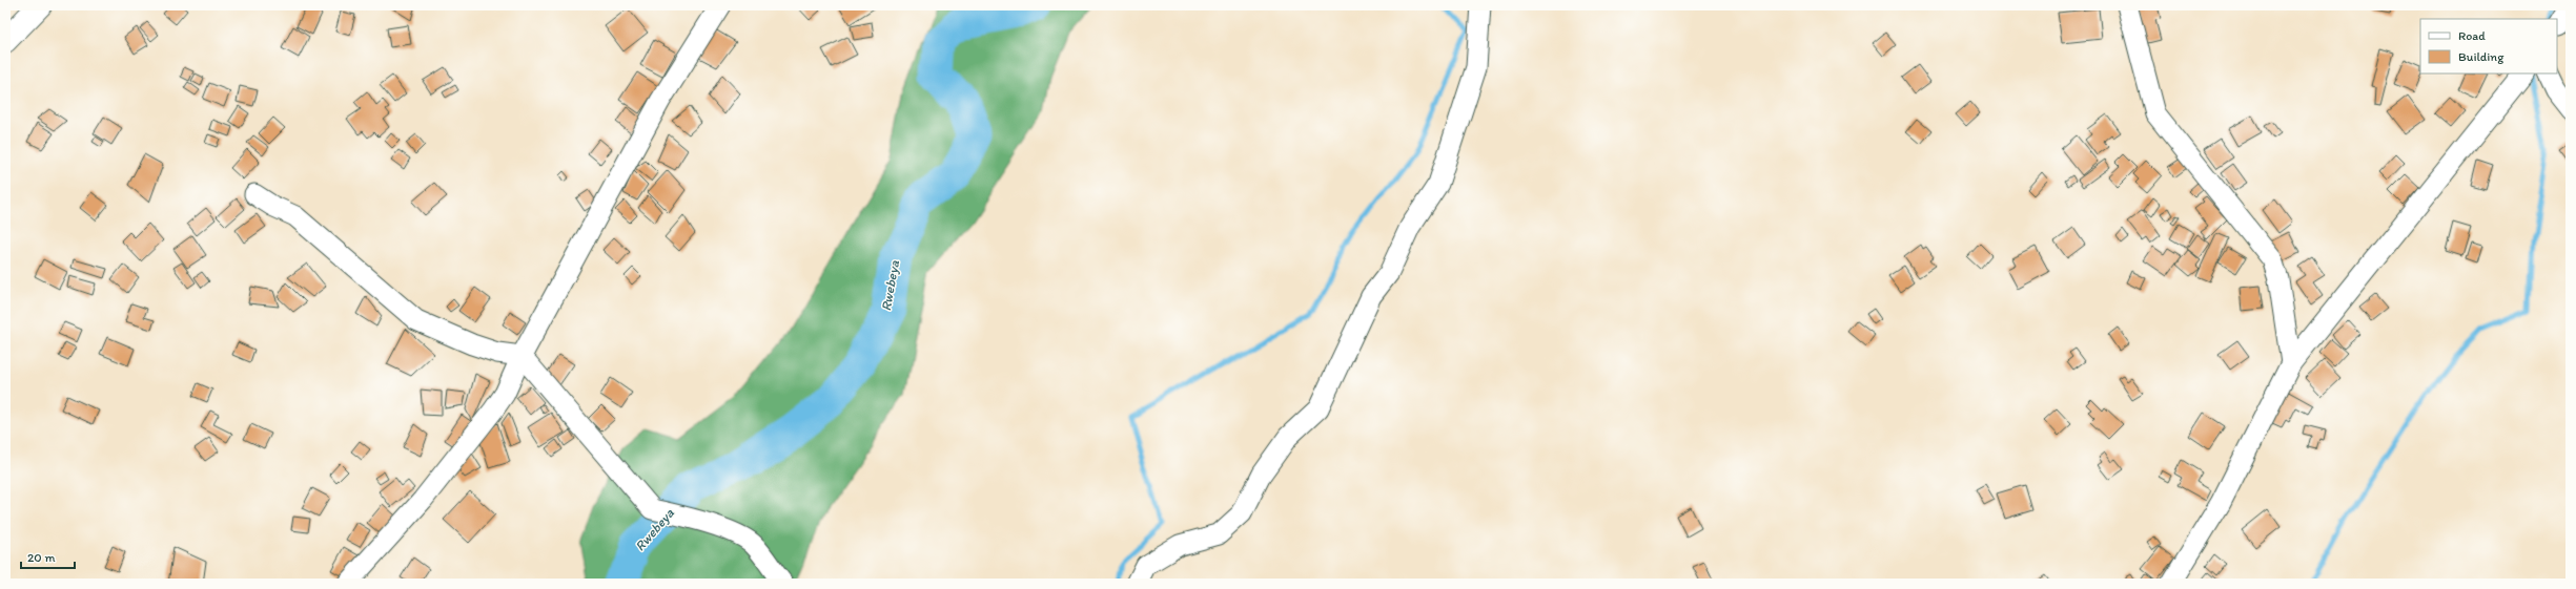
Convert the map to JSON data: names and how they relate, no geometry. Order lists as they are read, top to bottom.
{
  "water": ["Rwebeya"],
  "legend": ["Road", "Building"],
  "scale_bar": "20 m"
}
